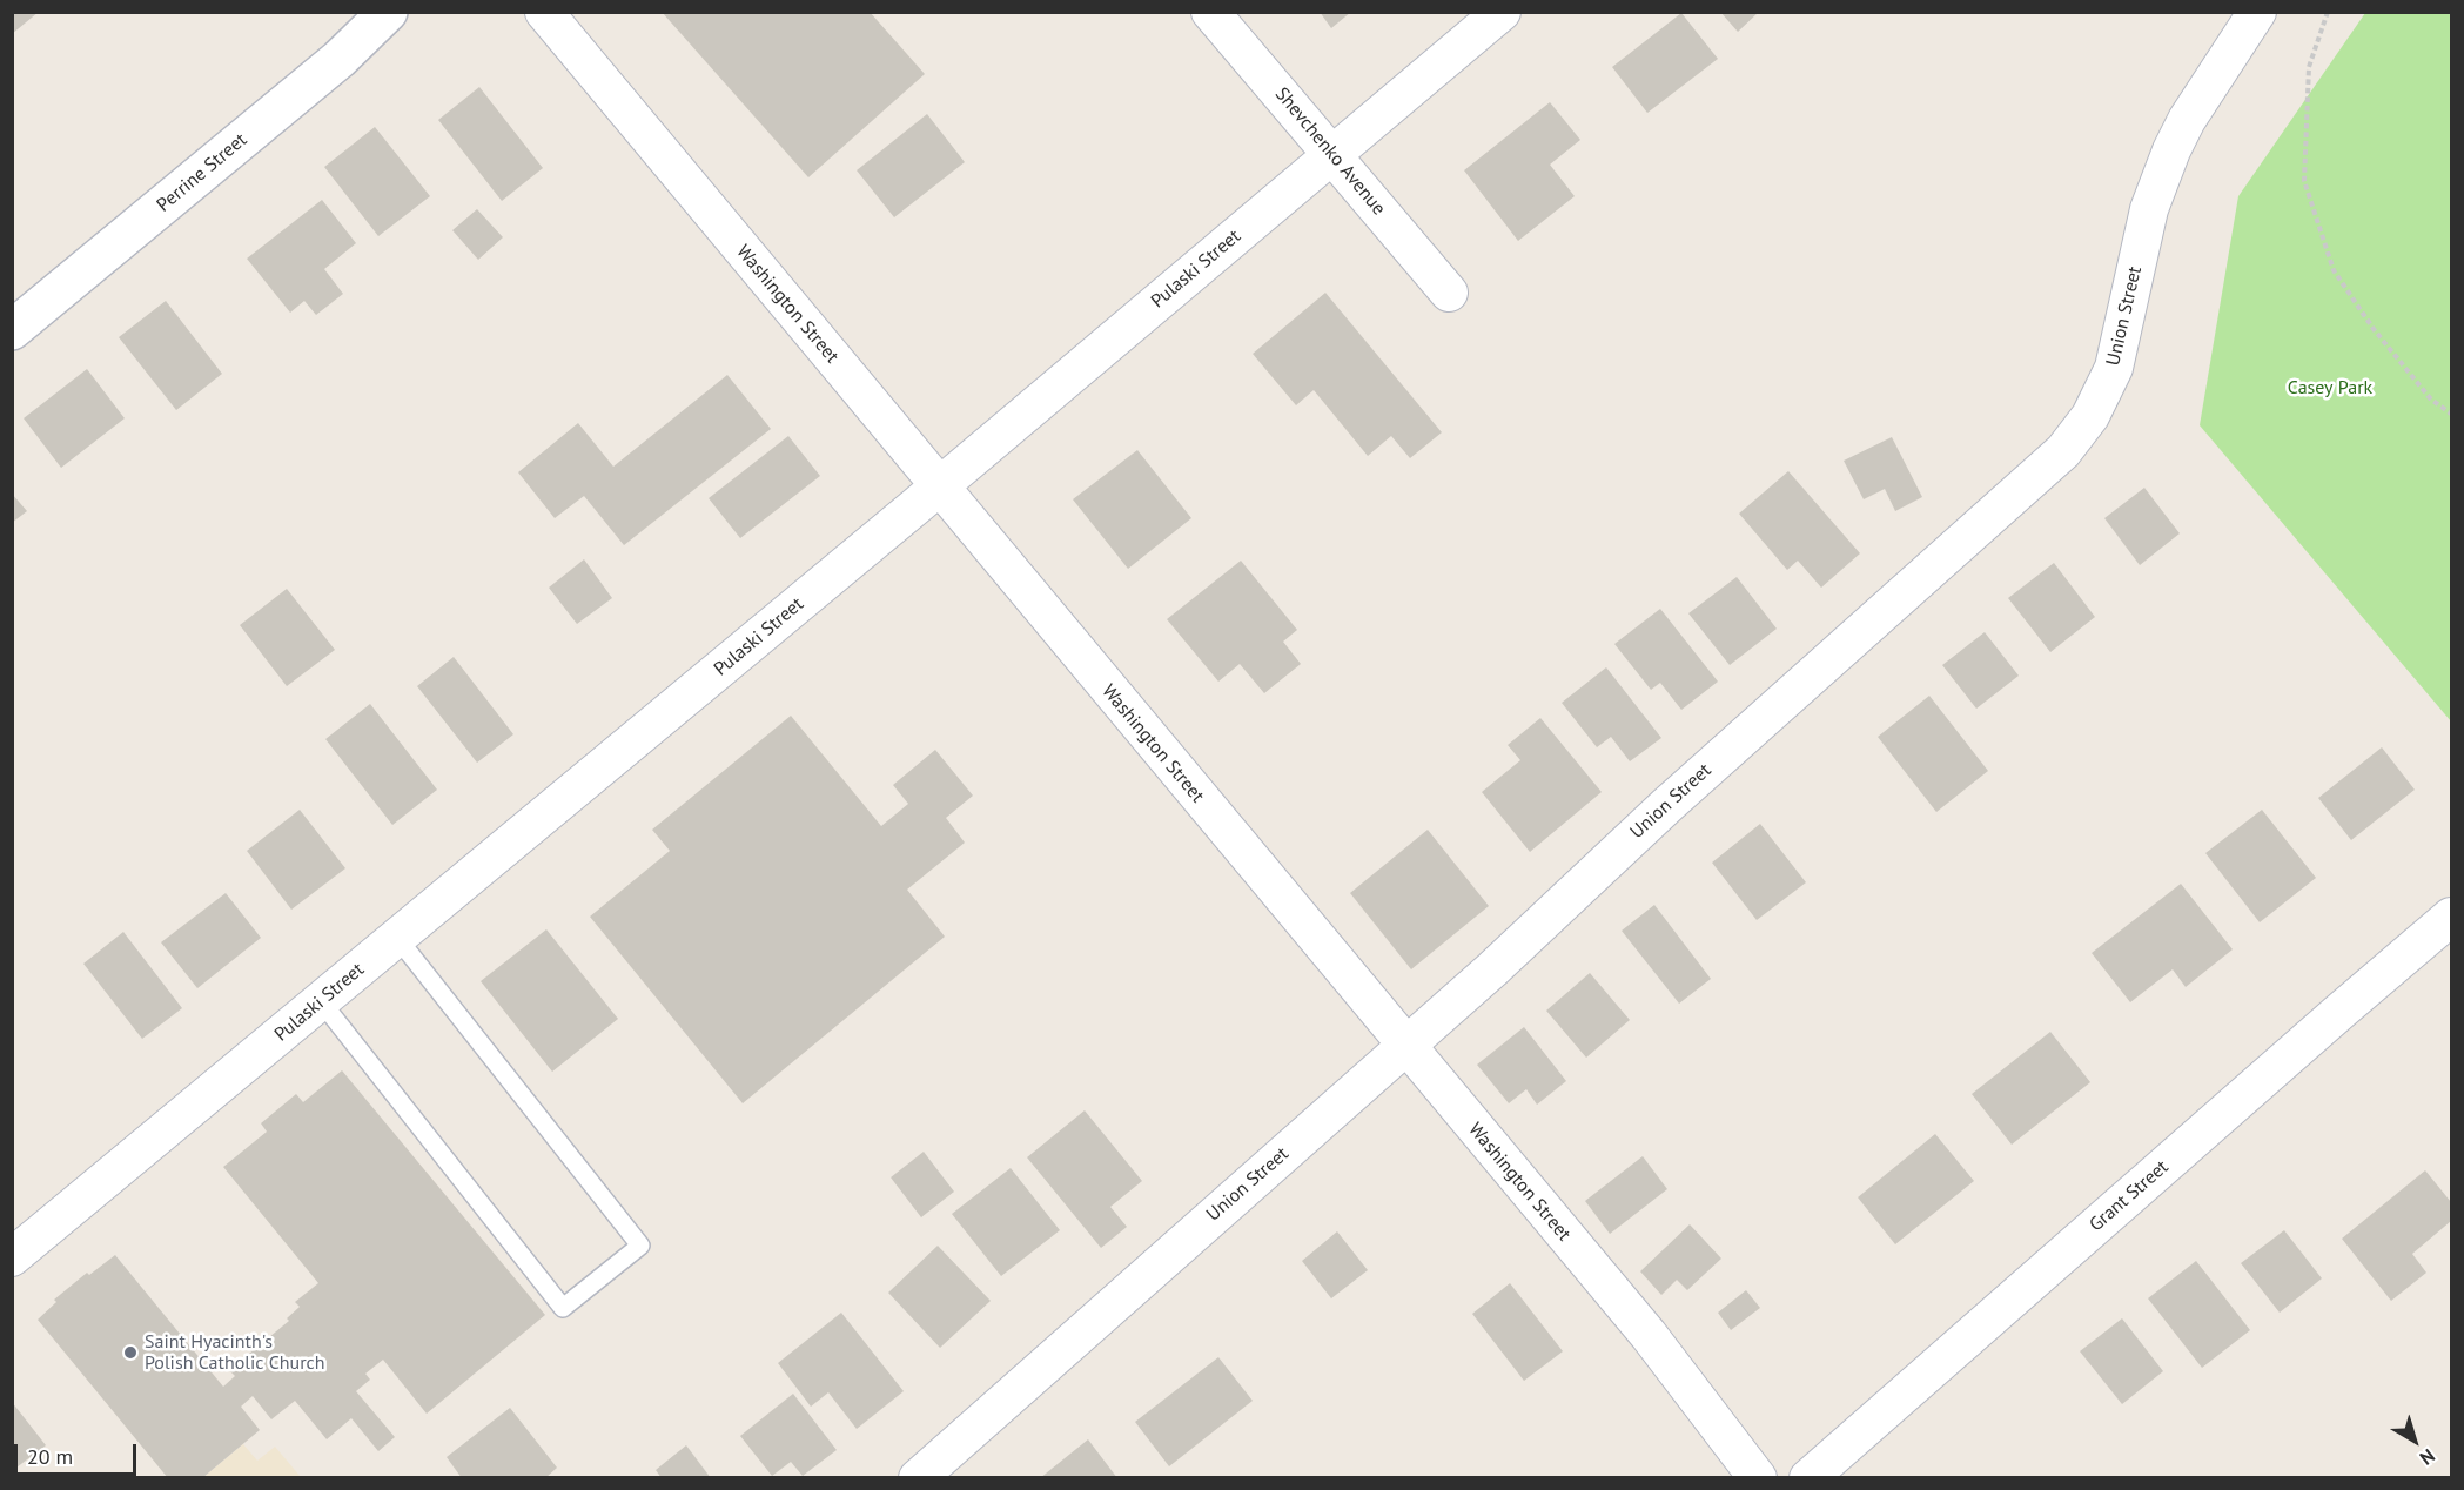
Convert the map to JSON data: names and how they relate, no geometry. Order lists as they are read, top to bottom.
{
  "streets": {
    "street": [
      "Shevchenko Avenue",
      "Perrine Street",
      "Pulaski Street",
      "Washington Street",
      "Union Street",
      "Grant Street"
    ]
  },
  "crossings": [
    ["Shevchenko Avenue", "Pulaski Street"],
    ["Pulaski Street", "Washington Street"],
    ["Washington Street", "Union Street"]
  ],
  "parks": ["Casey Park"],
  "places": ["Saint Hyacinth's Polish Catholic Church"],
  "scale_bar": "20 m",
  "north": "bottom right"
}
